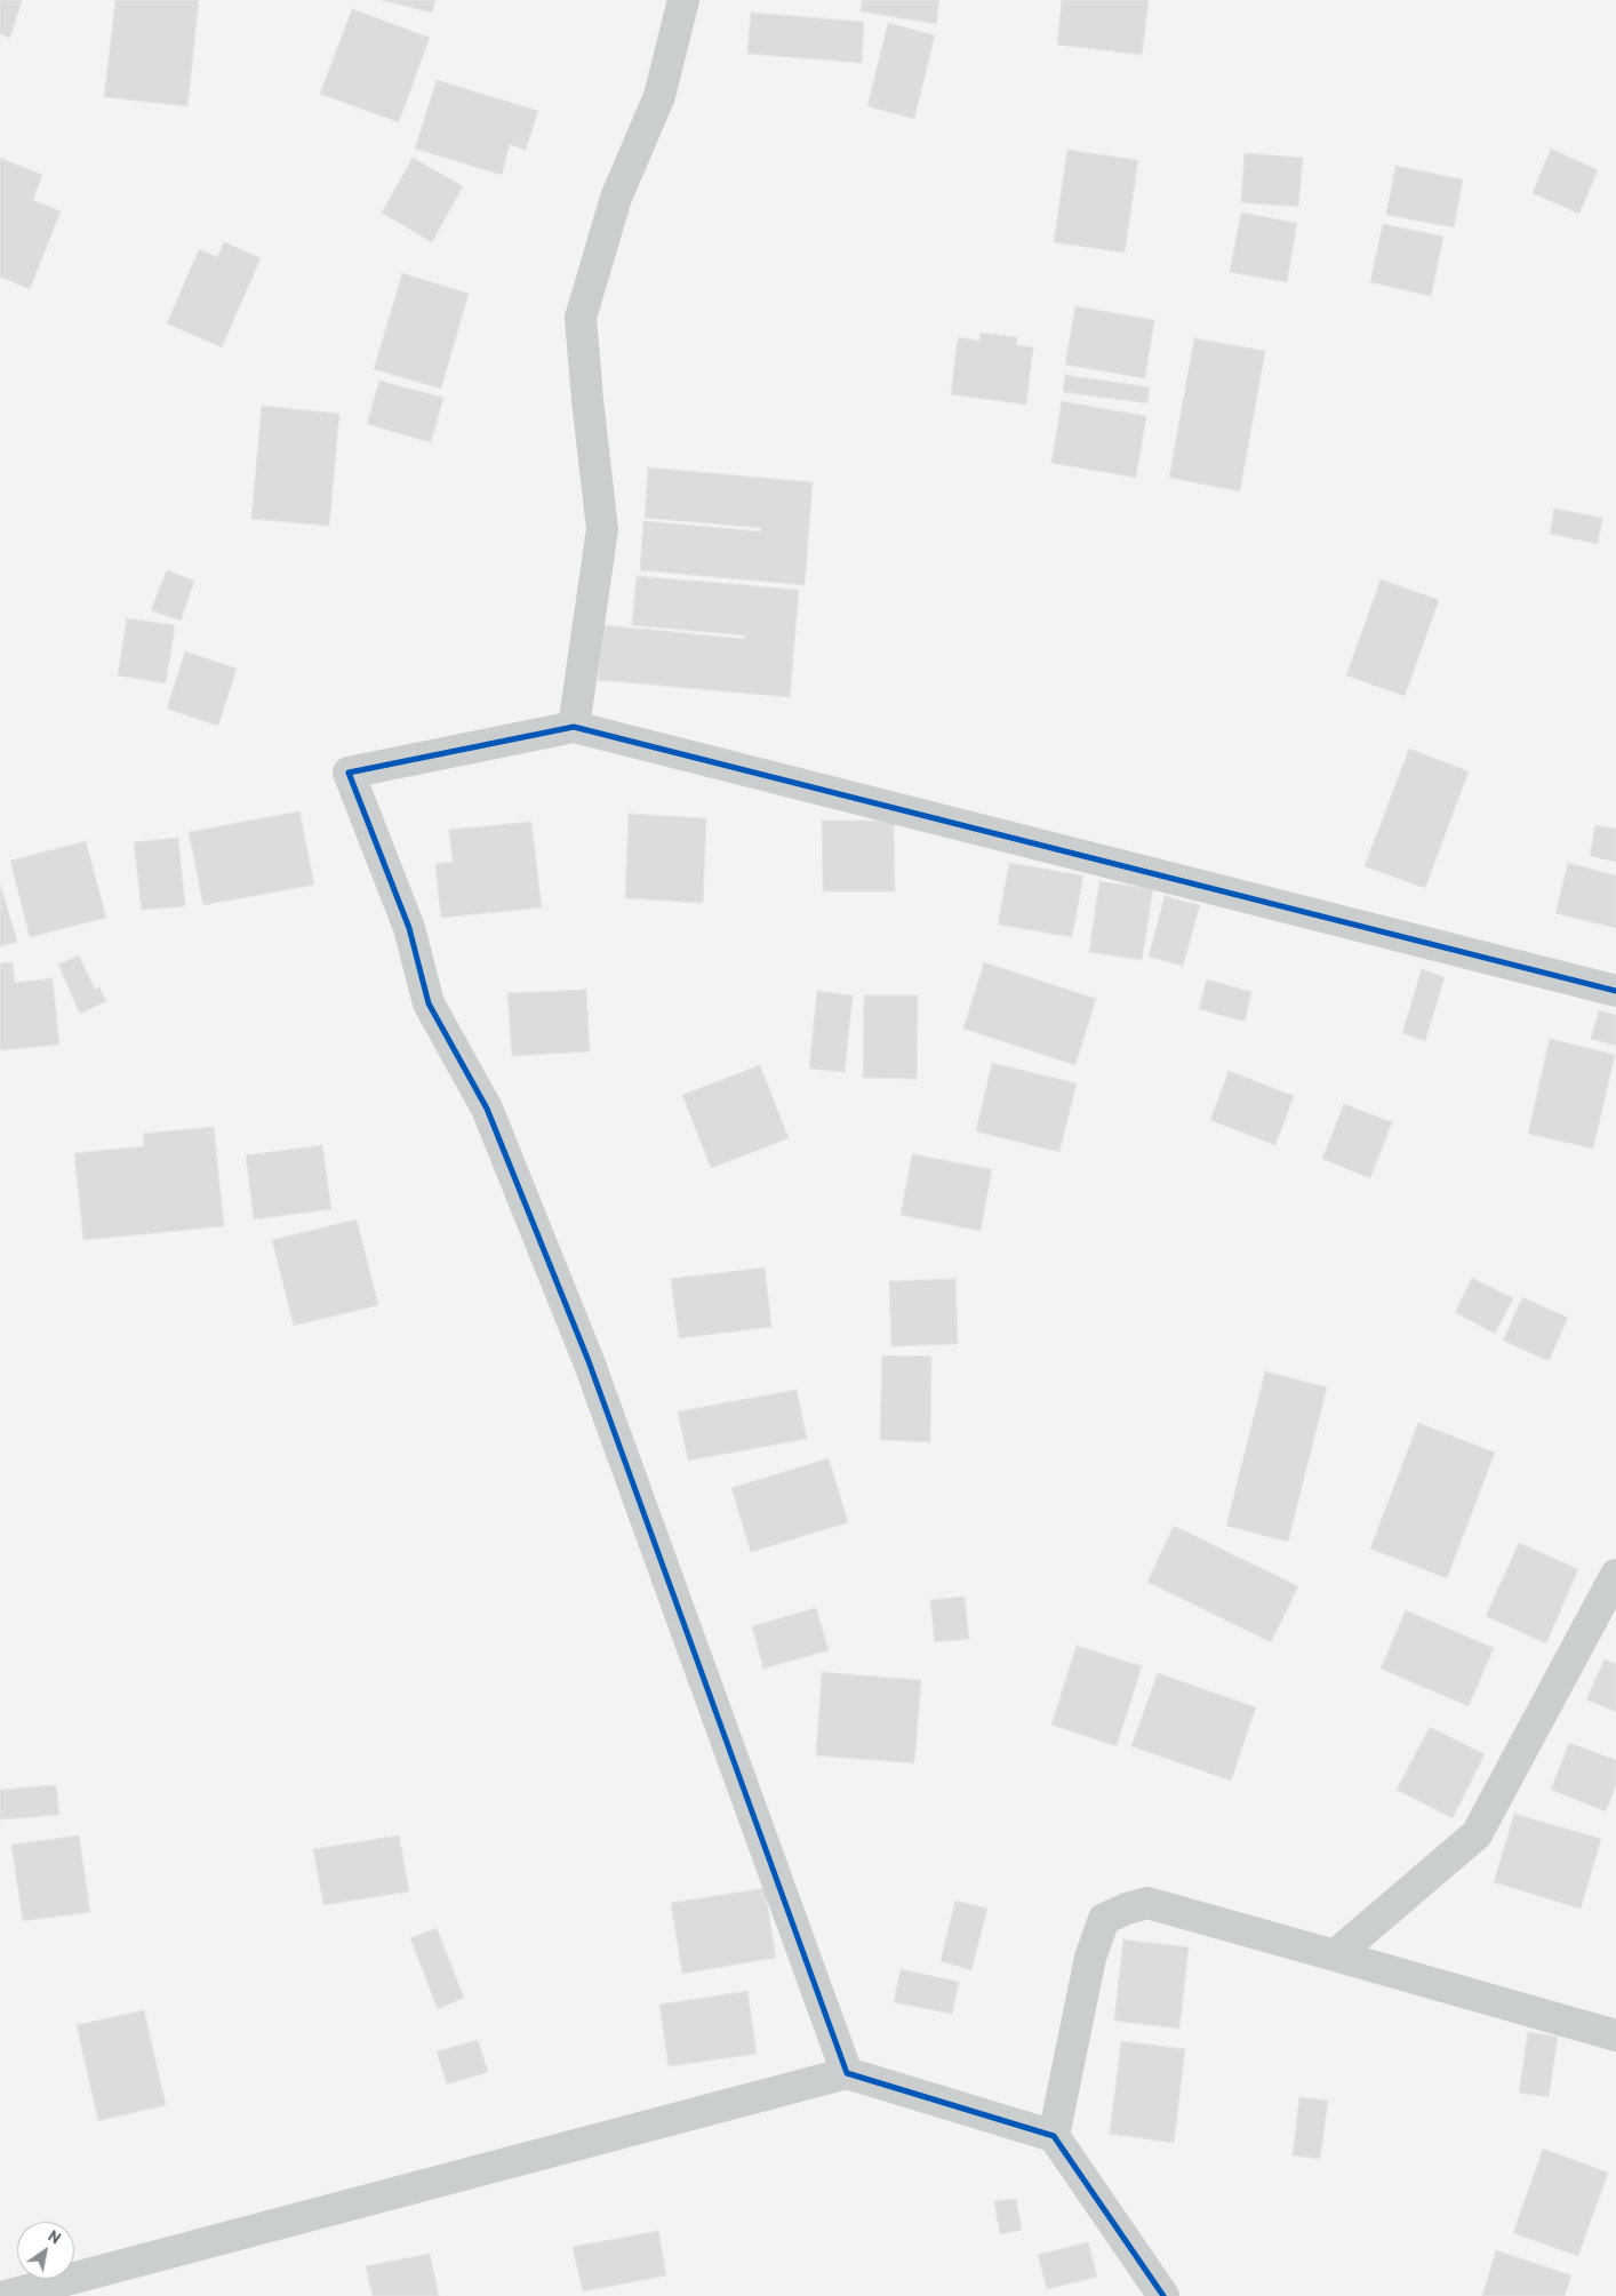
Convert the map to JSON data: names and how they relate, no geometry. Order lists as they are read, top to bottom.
{
  "north": "top right"
}
